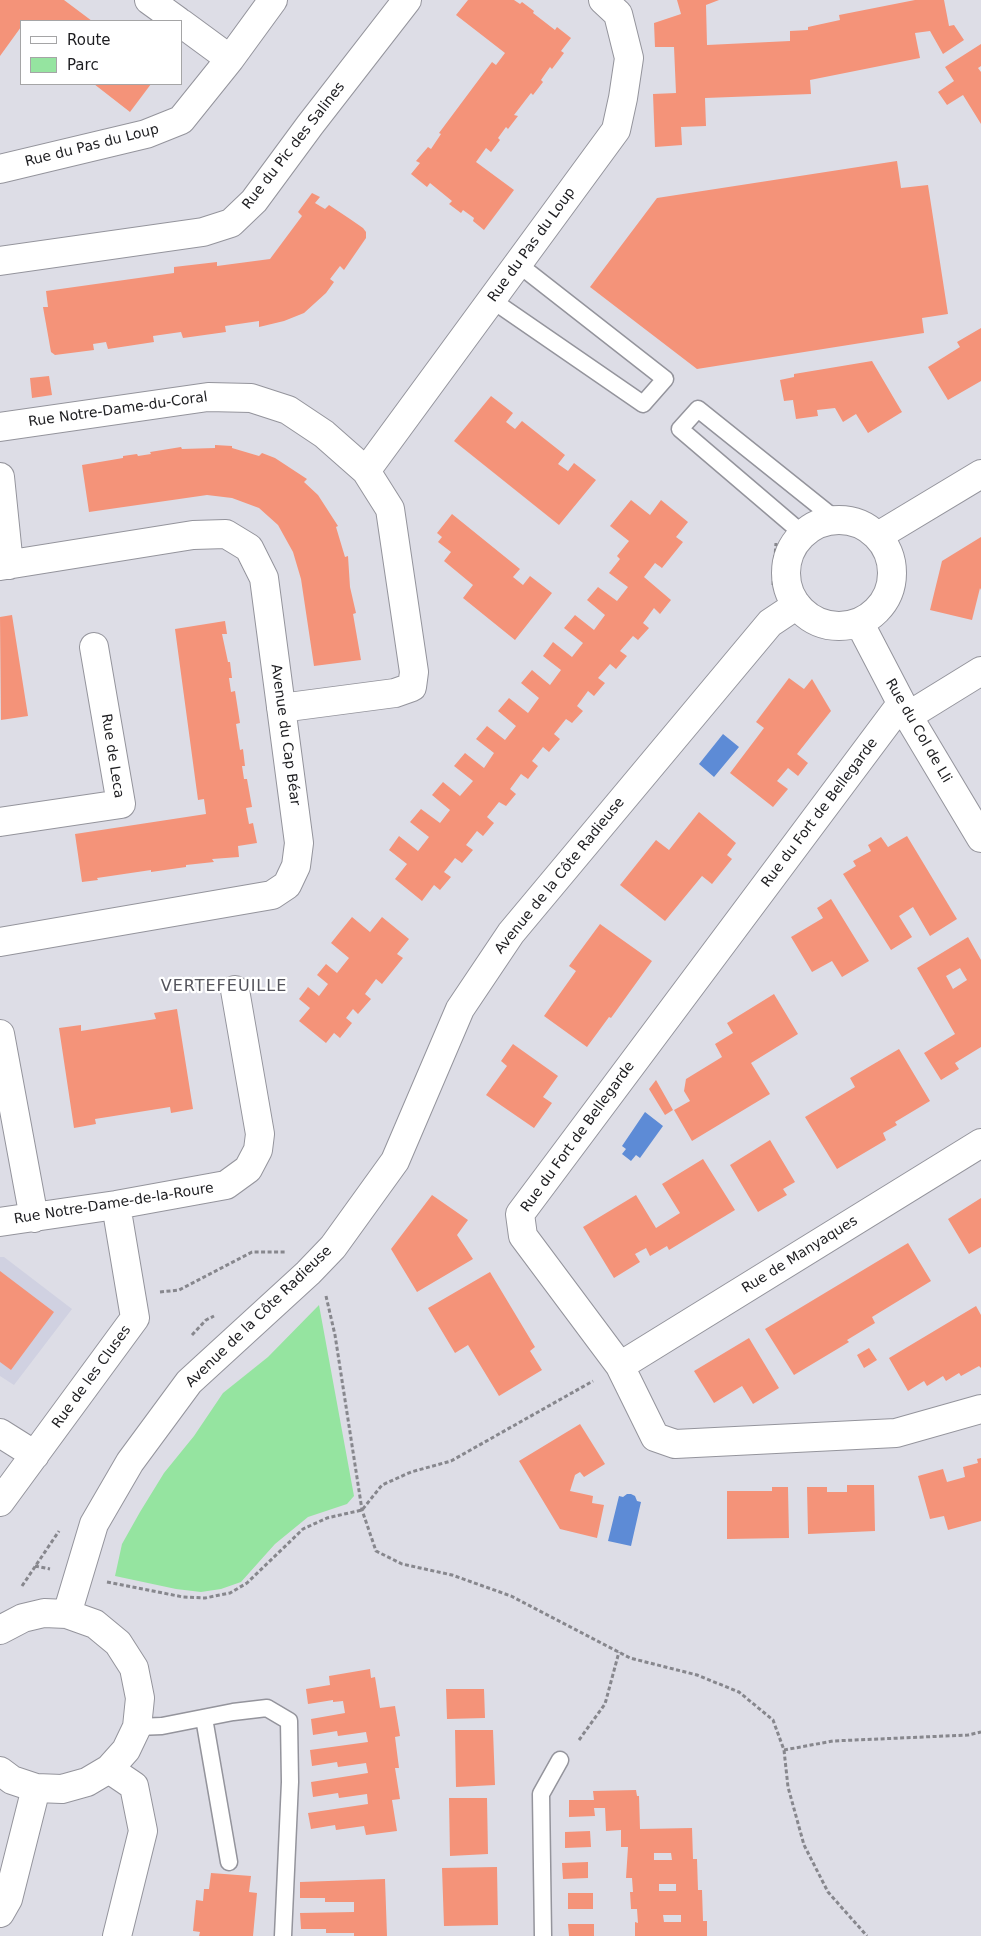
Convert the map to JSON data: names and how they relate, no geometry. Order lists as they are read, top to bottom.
{
  "streets": {
    "street": [
      "Rue du Pas du Loup",
      "Rue du Pic des Salines",
      "Rue Notre-Dame-du-Coral",
      "Rue du Col de Lli",
      "Avenue du Cap Béar",
      "Rue de Leca",
      "Rue du Fort de Bellegarde",
      "Avenue de la Côte Radieuse",
      "Rue Notre-Dame-de-la-Roure",
      "Rue de Manyaques",
      "Rue de les Cluses"
    ]
  },
  "crossings": [
    ["Rue du Pas du Loup", "Rue Notre-Dame-du-Coral"],
    ["Rue Notre-Dame-du-Coral", "Avenue du Cap Béar"],
    ["Rue du Col de Lli", "Rue du Fort de Bellegarde"],
    ["Rue du Col de Lli", "Avenue de la Côte Radieuse"],
    ["Rue du Fort de Bellegarde", "Rue de Manyaques"],
    ["Rue Notre-Dame-de-la-Roure", "Rue de les Cluses"]
  ],
  "districts": ["VERTEFEUILLE"],
  "legend": ["Route", "Parc"]
}
